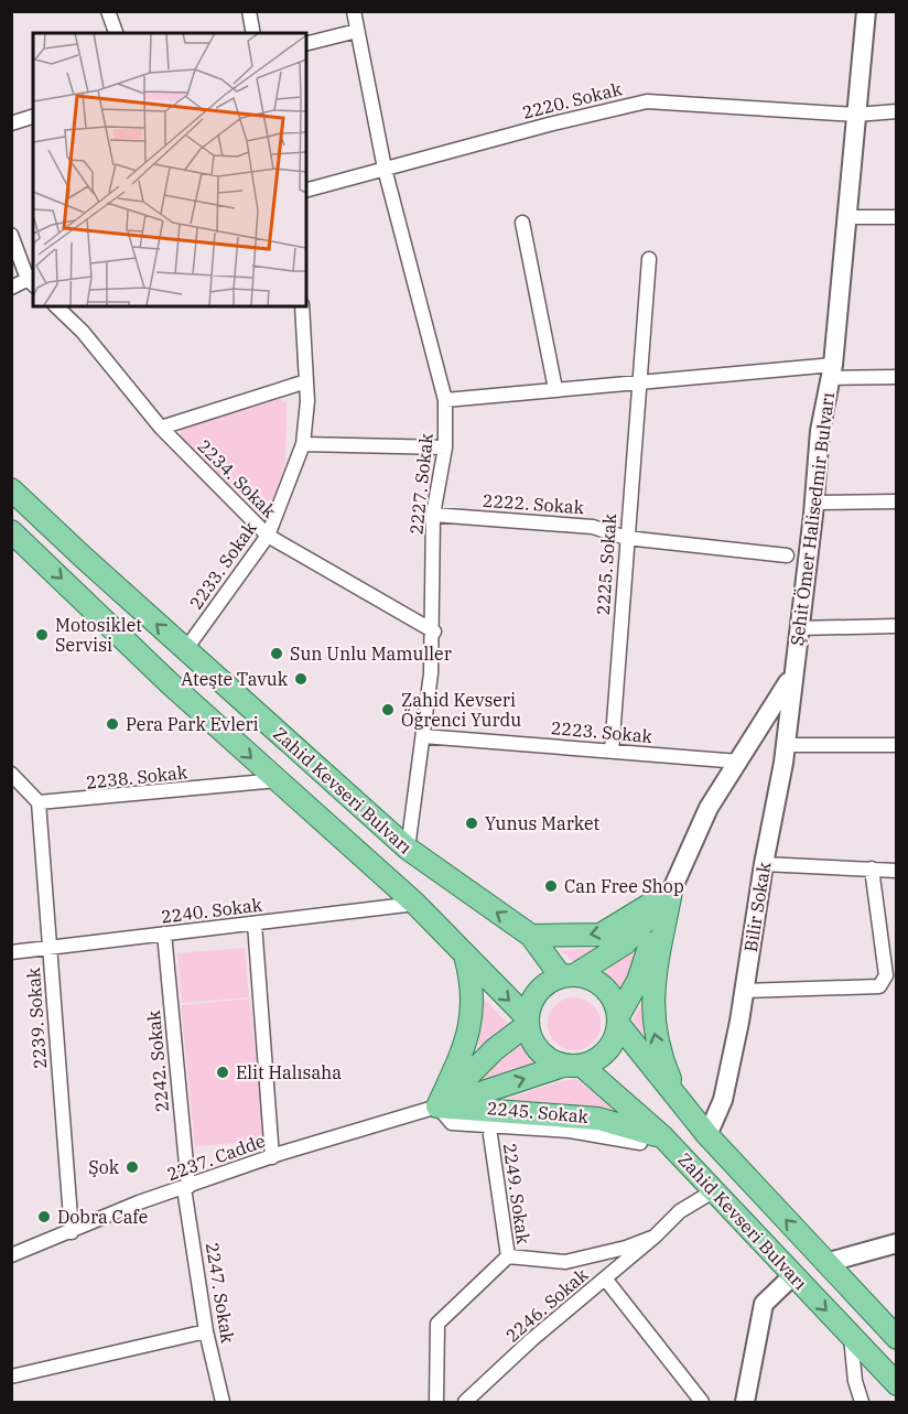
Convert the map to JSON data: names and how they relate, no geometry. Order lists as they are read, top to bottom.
{
  "streets": {
    "main road": ["Zahid Kevseri Bulvarı"],
    "street": [
      "2220. Sokak",
      "2234. Sokak",
      "2227. Sokak",
      "2222. Sokak",
      "Şehit Ömer Halisedmir Bulvarı",
      "2225. Sokak",
      "2233. Sokak",
      "2223. Sokak",
      "2238. Sokak",
      "Bilir Sokak",
      "2240. Sokak",
      "2239. Sokak",
      "2242. Sokak",
      "2245. Sokak",
      "2237. Cadde",
      "2249. Sokak",
      "2247. Sokak",
      "2246. Sokak"
    ]
  },
  "crossings": [
    ["2220. Sokak", "2227. Sokak"],
    ["2220. Sokak", "Şehit Ömer Halisedmir Bulvarı"],
    ["2234. Sokak", "2227. Sokak"],
    ["2234. Sokak", "2233. Sokak"],
    ["2227. Sokak", "2222. Sokak"],
    ["2227. Sokak", "2223. Sokak"],
    ["2227. Sokak", "Zahid Kevseri Bulvarı"],
    ["2222. Sokak", "2225. Sokak"],
    ["Şehit Ömer Halisedmir Bulvarı", "2223. Sokak"],
    ["Şehit Ömer Halisedmir Bulvarı", "Bilir Sokak"],
    ["2225. Sokak", "2223. Sokak"],
    ["2233. Sokak", "Zahid Kevseri Bulvarı"],
    ["2238. Sokak", "Zahid Kevseri Bulvarı"],
    ["2238. Sokak", "2239. Sokak"],
    ["Zahid Kevseri Bulvarı", "Bilir Sokak"],
    ["Zahid Kevseri Bulvarı", "2240. Sokak"],
    ["Zahid Kevseri Bulvarı", "2246. Sokak"],
    ["2240. Sokak", "2239. Sokak"],
    ["2240. Sokak", "2242. Sokak"],
    ["2239. Sokak", "2237. Cadde"],
    ["2242. Sokak", "2237. Cadde"],
    ["2242. Sokak", "2247. Sokak"],
    ["2245. Sokak", "2237. Cadde"],
    ["2237. Cadde", "2247. Sokak"],
    ["2249. Sokak", "2246. Sokak"]
  ],
  "places": [
    "Motosiklet Servisi",
    "Sun Unlu Mamuller",
    "Ateşte Tavuk",
    "Zahid Kevseri Öğrenci Yurdu",
    "Pera Park Evleri",
    "Yunus Market",
    "Can Free Shop",
    "Elit Halısaha",
    "Şok",
    "Dobra Cafe"
  ]
}
